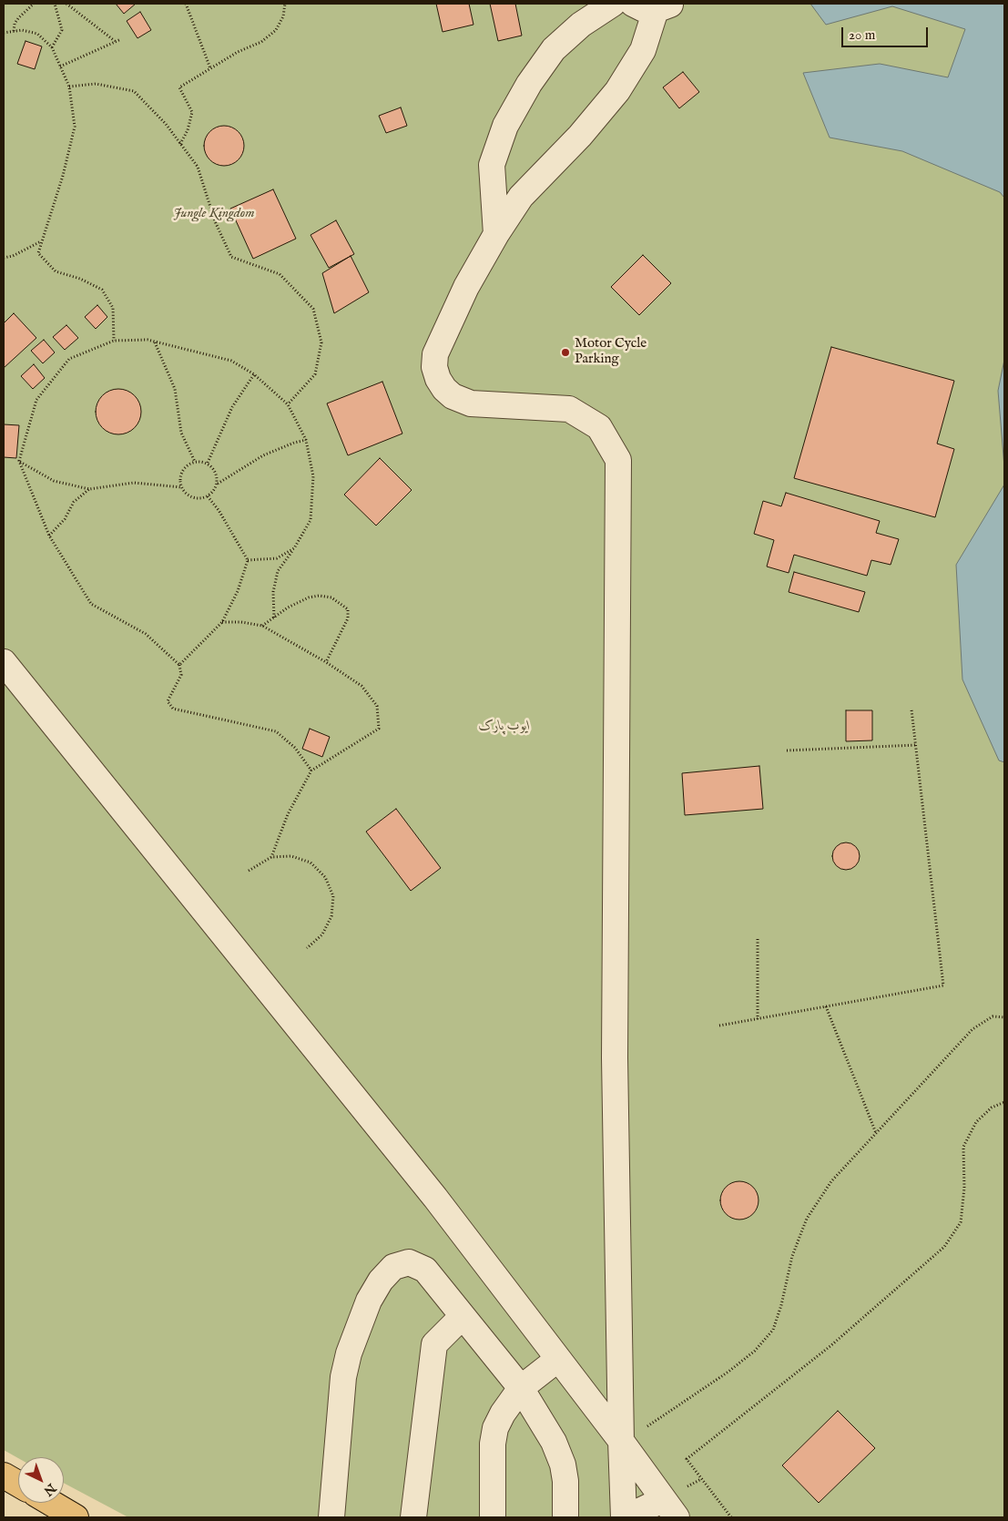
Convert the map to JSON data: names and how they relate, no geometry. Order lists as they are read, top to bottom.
{
  "parks": ["Jungle Kingdom", "ایوب پارک"],
  "places": ["Motor Cycle Parking"],
  "scale_bar": "20 m",
  "north": "bottom right"
}
